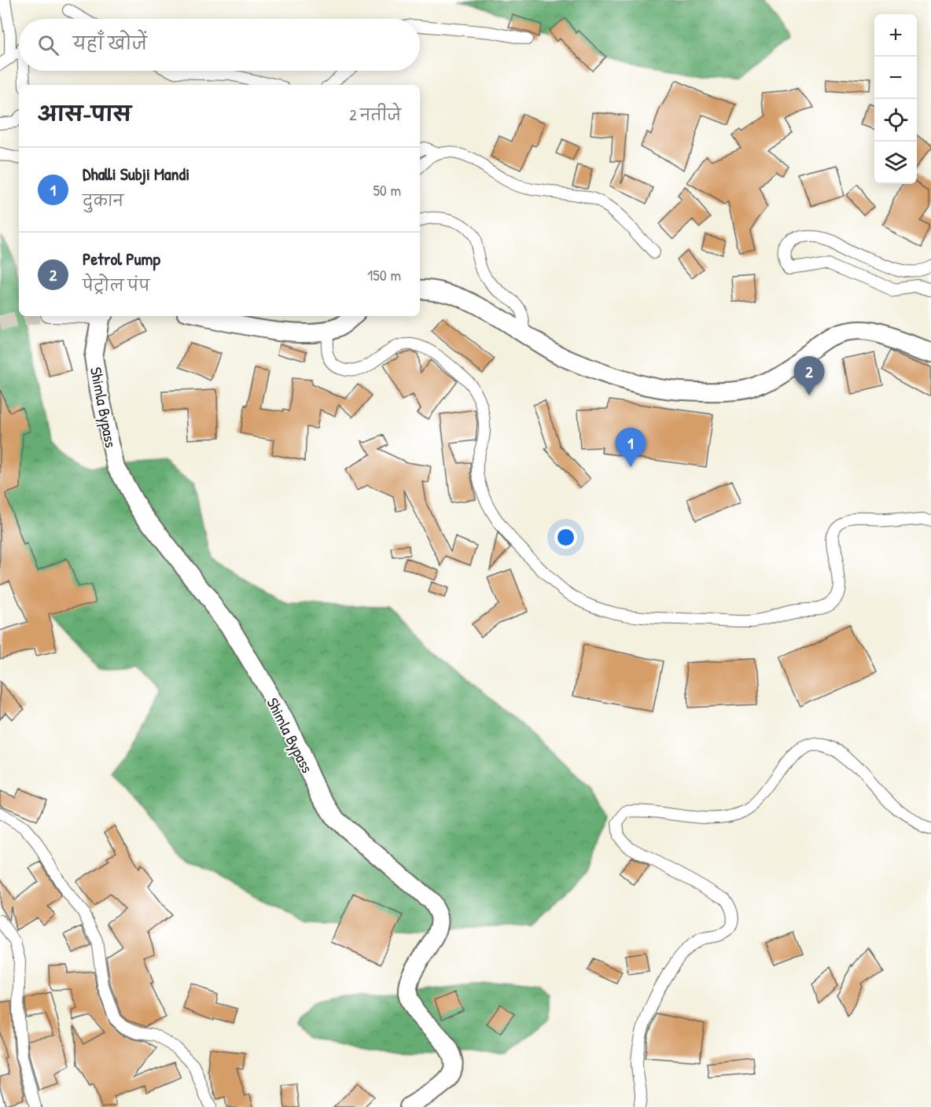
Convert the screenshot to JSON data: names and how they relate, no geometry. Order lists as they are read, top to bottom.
{
  "streets": {
    "highway": ["Shimla Bypass"]
  },
  "page": {
    "map_buttons": ["+", "−"],
    "search": "यहाँ खोजें",
    "heading": ["आस-पास", "2 नतीजे"],
    "list": [
      {
        "mark": "1",
        "name": "Dhalli Subji Mandi",
        "note": "दुकान",
        "value": "50 m"
      },
      {
        "mark": "2",
        "name": "Petrol Pump",
        "note": "पेट्रोल पंप",
        "value": "150 m"
      }
    ],
    "pins": ["2", "1"]
  }
}
